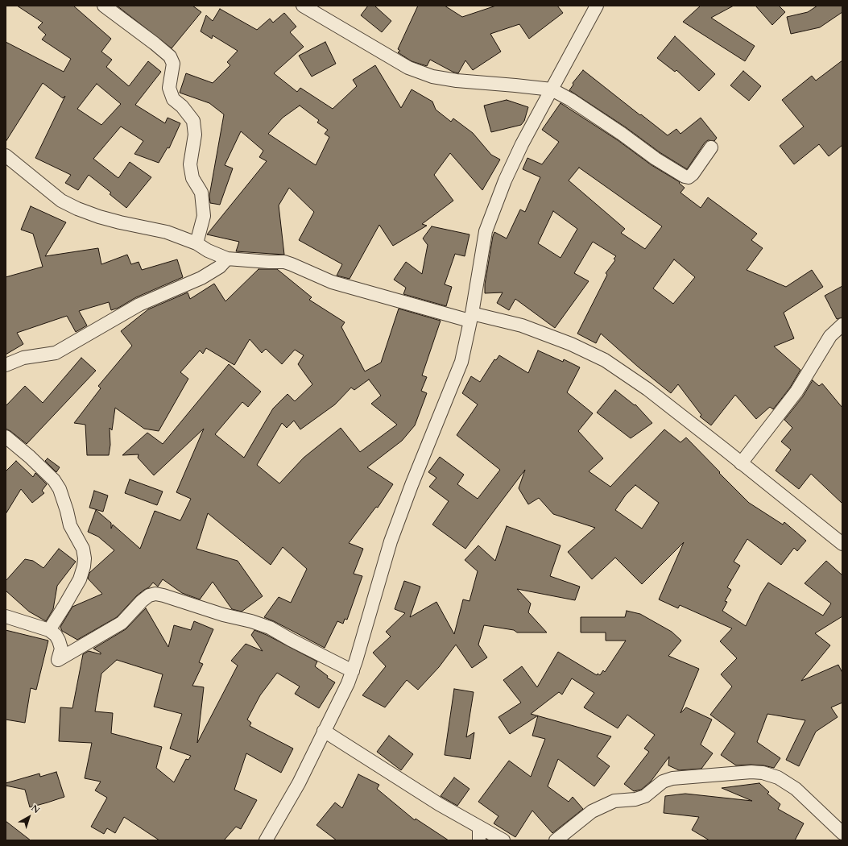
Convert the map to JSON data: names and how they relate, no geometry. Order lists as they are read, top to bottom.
{
  "north": "top right"
}
